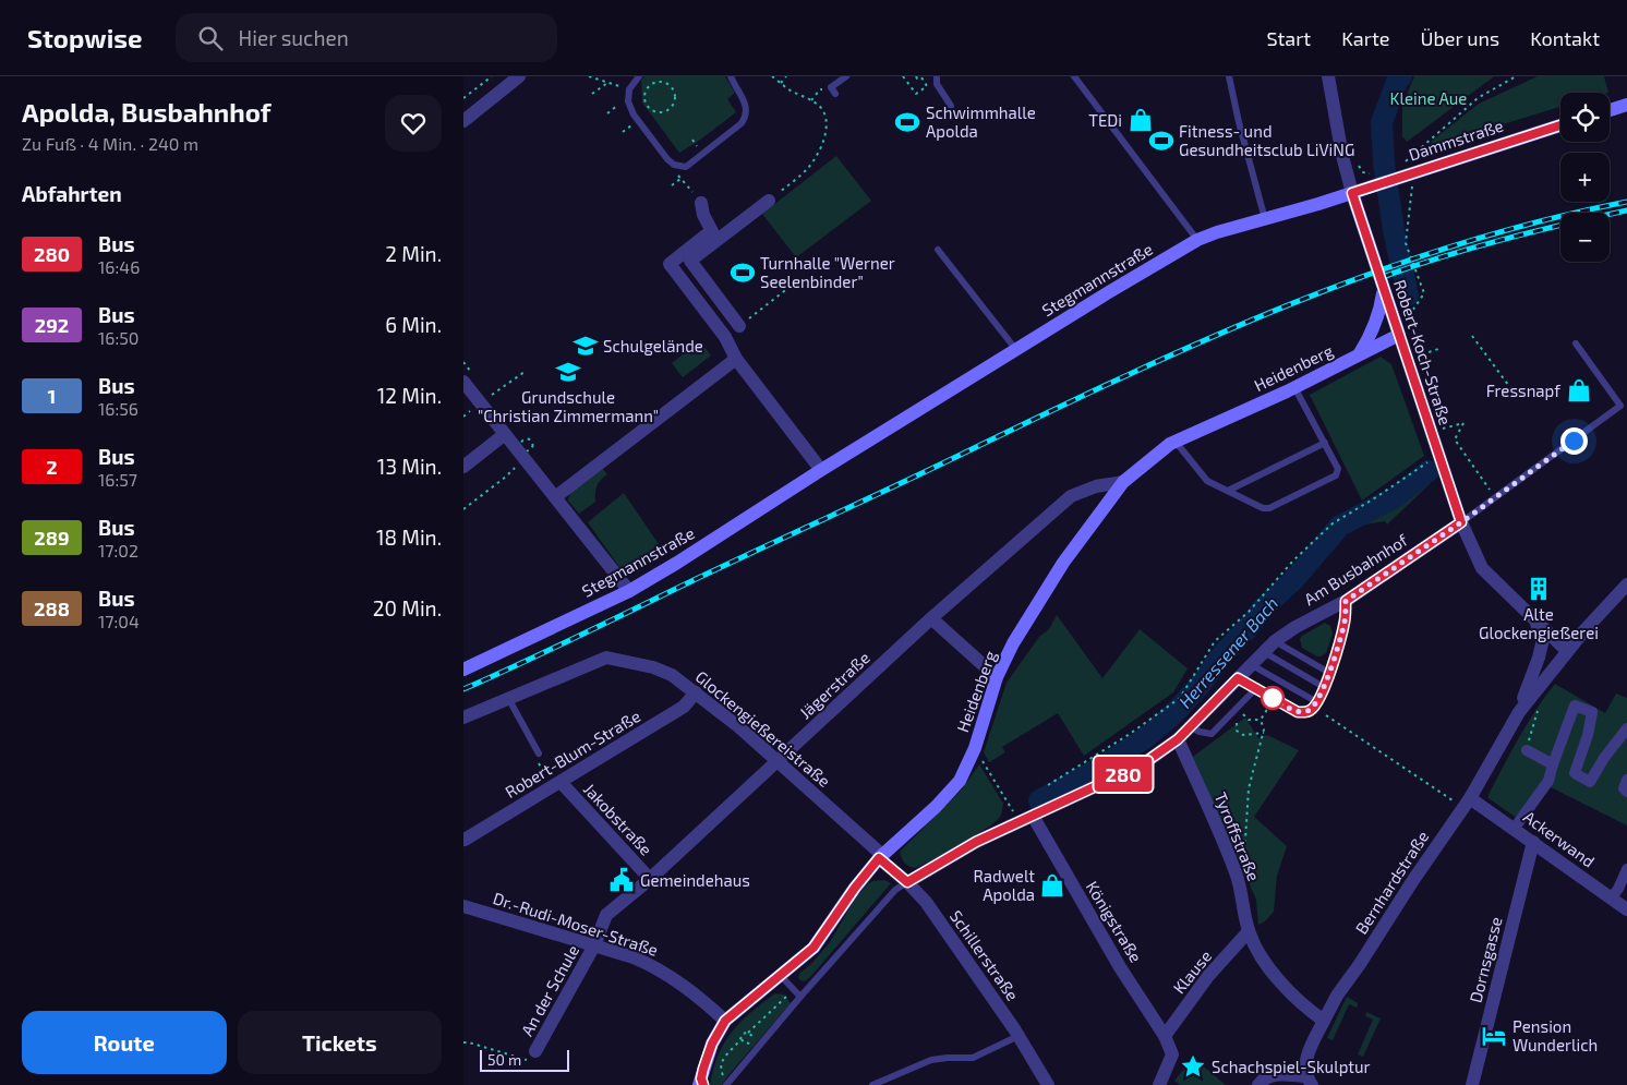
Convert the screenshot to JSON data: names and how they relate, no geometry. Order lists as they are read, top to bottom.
{
  "streets": {
    "main road": [
      "Dammstraße",
      "Stegmannstraße",
      "Robert-Koch-Straße",
      "Heidenberg"
    ],
    "street": [
      "Am Busbahnhof",
      "Jägerstraße",
      "Glockengießereistraße",
      "Robert-Blum-Straße",
      "Jakobstraße",
      "Tyroffstraße",
      "Ackerwand",
      "Bernhardstraße",
      "Königstraße",
      "Dr.-Rudi-Moser-Straße",
      "Schillerstraße",
      "Dornsgasse",
      "Klause",
      "An der Schule"
    ]
  },
  "crossings": [
    ["Dammstraße", "Stegmannstraße"],
    ["Dammstraße", "Robert-Koch-Straße"],
    ["Stegmannstraße", "Robert-Koch-Straße"],
    ["Robert-Koch-Straße", "Heidenberg"],
    ["Robert-Koch-Straße", "Am Busbahnhof"],
    ["Robert-Koch-Straße", "Bernhardstraße"],
    ["Heidenberg", "Jägerstraße"],
    ["Heidenberg", "Glockengießereistraße"],
    ["Heidenberg", "Dr.-Rudi-Moser-Straße"],
    ["Heidenberg", "Schillerstraße"],
    ["Am Busbahnhof", "Tyroffstraße"],
    ["Am Busbahnhof", "Königstraße"],
    ["Jägerstraße", "Glockengießereistraße"],
    ["Jägerstraße", "Jakobstraße"],
    ["Jägerstraße", "Dr.-Rudi-Moser-Straße"],
    ["Jägerstraße", "An der Schule"],
    ["Glockengießereistraße", "Robert-Blum-Straße"],
    ["Glockengießereistraße", "Schillerstraße"],
    ["Robert-Blum-Straße", "Jakobstraße"],
    ["Tyroffstraße", "Bernhardstraße"],
    ["Tyroffstraße", "Klause"],
    ["Ackerwand", "Bernhardstraße"],
    ["Ackerwand", "Dornsgasse"],
    ["Königstraße", "Klause"],
    ["Dr.-Rudi-Moser-Straße", "An der Schule"]
  ],
  "water": ["Herressener Bach"],
  "parks": ["Kleine Aue"],
  "places": {
    "shop": ["TEDi", "Fressnapf", "Radwelt Apolda"],
    "sports": ["Schwimmhalle Apolda", "Fitness- und Gesundheitsclub LiViNG", "Turnhalle \"Werner Seelenbinder\""],
    "school or university": ["Schulgelände", "Grundschule \"Christian Zimmermann\""],
    "building": ["Alte Glockengießerei"],
    "public building": ["Gemeindehaus"],
    "hotel": ["Pension Wunderlich"],
    "place": ["Schachspiel-Skulptur"]
  },
  "lines": ["bus line 280"],
  "scale_bar": "50 m",
  "page": {
    "header": "Stopwise",
    "search": "Hier suchen",
    "nav": [
      "Start",
      "Karte",
      "Über uns",
      "Kontakt"
    ],
    "heading": [
      ["Apolda, Busbahnhof", "Zu Fuß · 4 Min. · 240 m"],
      "Abfahrten"
    ],
    "on_map": "280",
    "map_buttons": ["+", "−"],
    "list": [
      {
        "mark": "280",
        "name": "Bus",
        "note": "16:46",
        "value": "2 Min."
      },
      {
        "mark": "292",
        "name": "Bus",
        "note": "16:50",
        "value": "6 Min."
      },
      {
        "mark": "1",
        "name": "Bus",
        "note": "16:56",
        "value": "12 Min."
      },
      {
        "mark": "2",
        "name": "Bus",
        "note": "16:57",
        "value": "13 Min."
      },
      {
        "mark": "289",
        "name": "Bus",
        "note": "17:02",
        "value": "18 Min."
      },
      {
        "mark": "288",
        "name": "Bus",
        "note": "17:04",
        "value": "20 Min."
      }
    ],
    "buttons": ["Route", "Tickets"],
    "scale": "50 m"
  }
}
